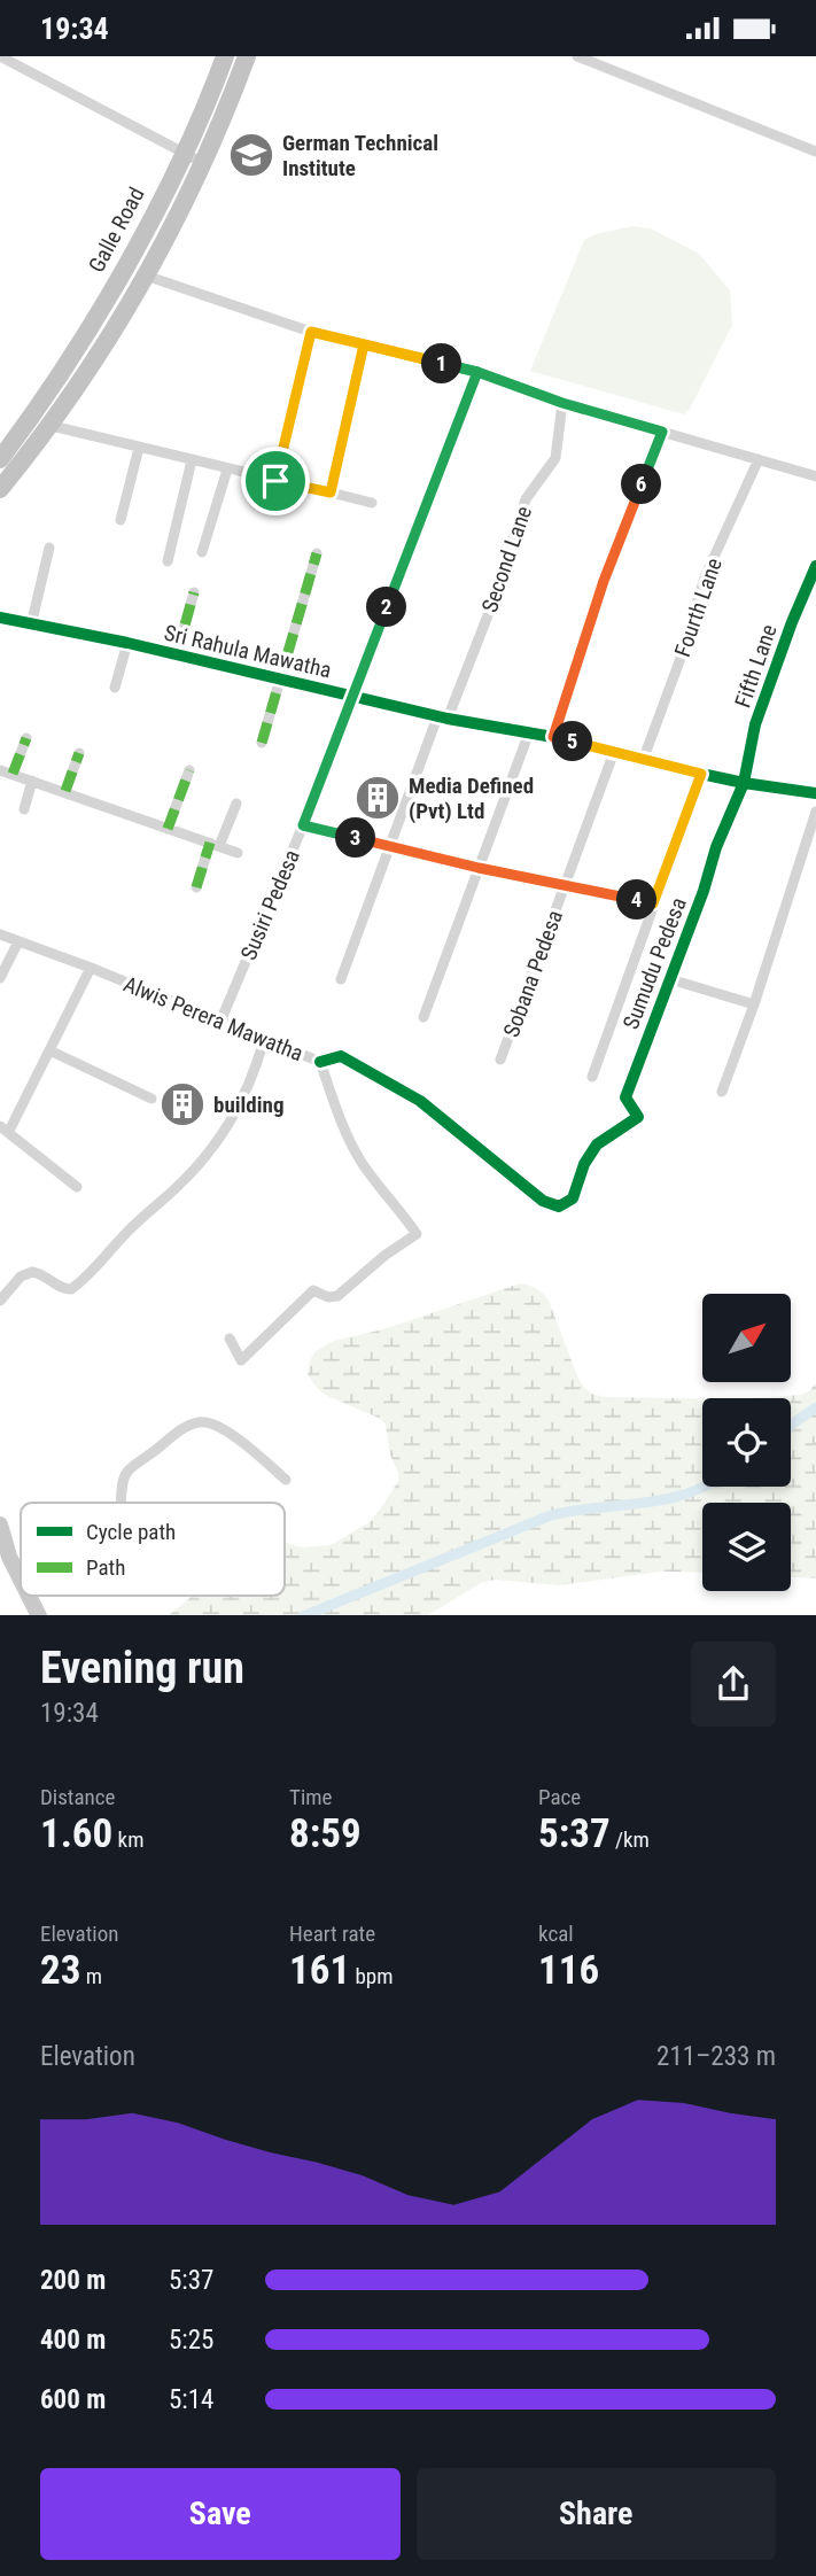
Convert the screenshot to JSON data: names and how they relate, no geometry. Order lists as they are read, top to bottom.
{
  "streets": {
    "highway": ["Galle Road"],
    "street": [
      "Second Lane",
      "Fourth Lane",
      "Sri Rahula Mawatha",
      "Fifth Lane",
      "Susiri Pedesa",
      "Sumudu Pedesa",
      "Sobana Pedesa",
      "Alwis Perera Mawatha"
    ]
  },
  "crossings": [
    ["Second Lane", "Sri Rahula Mawatha"],
    ["Fourth Lane", "Sri Rahula Mawatha"],
    ["Sri Rahula Mawatha", "Fifth Lane"],
    ["Sri Rahula Mawatha", "Susiri Pedesa"],
    ["Sri Rahula Mawatha", "Sumudu Pedesa"],
    ["Sri Rahula Mawatha", "Sobana Pedesa"],
    ["Fifth Lane", "Sumudu Pedesa"],
    ["Susiri Pedesa", "Alwis Perera Mawatha"],
    ["Sumudu Pedesa", "Alwis Perera Mawatha"]
  ],
  "places": {
    "school or university": ["German Technical Institute"],
    "building": ["Media Defined (Pvt) Ltd", "building"]
  },
  "legend": ["Cycle path", "Path"],
  "north": "top right",
  "page": {
    "status": "19:34",
    "pins": [
      "1",
      "6",
      "2",
      "5",
      "3",
      "4"
    ],
    "heading": ["Evening run", "19:34"],
    "stats": [
      ["Distance", "1.60 km"],
      ["Time", "8:59"],
      ["Pace", "5:37 /km"],
      ["Elevation", "23 m"],
      ["Heart rate", "161 bpm"],
      ["kcal", "116"]
    ],
    "chart": ["Elevation", "211–233 m"],
    "list": [
      {
        "name": "200 m",
        "note": "5:37"
      },
      {
        "name": "400 m",
        "note": "5:25"
      },
      {
        "name": "600 m",
        "note": "5:14"
      }
    ],
    "buttons": ["Save", "Share"]
  }
}
